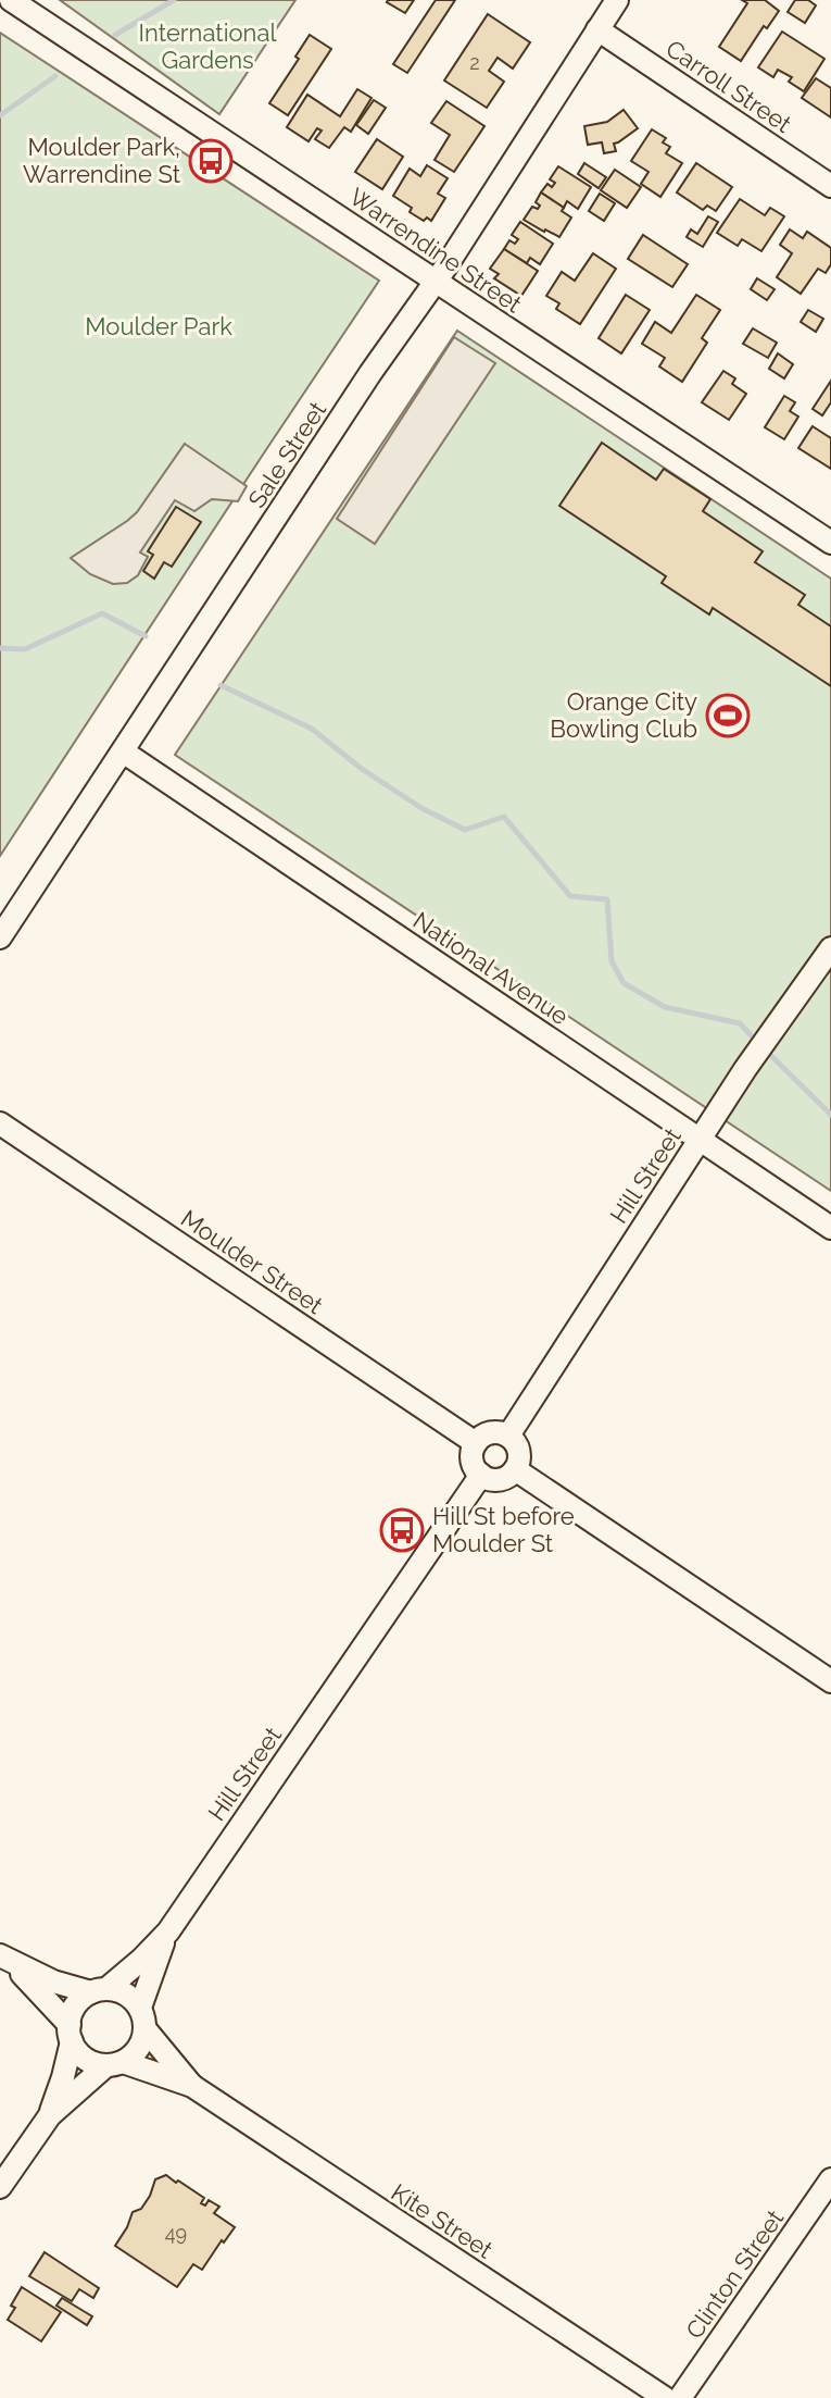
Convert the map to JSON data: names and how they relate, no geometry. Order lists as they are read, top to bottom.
{
  "streets": {
    "street": [
      "Carroll Street",
      "Warrendine Street",
      "Sale Street",
      "National Avenue",
      "Hill Street",
      "Moulder Street",
      "Kite Street",
      "Clinton Street"
    ]
  },
  "crossings": [
    ["Carroll Street", "Sale Street"],
    ["Warrendine Street", "Sale Street"],
    ["Sale Street", "National Avenue"],
    ["National Avenue", "Hill Street"],
    ["Hill Street", "Moulder Street"],
    ["Hill Street", "Kite Street"]
  ],
  "parks": ["International Gardens", "Moulder Park"],
  "places": {
    "bus stop": ["Moulder Park, Warrendine St", "Hill St before Moulder St"],
    "sports": ["Orange City Bowling Club"]
  },
  "house_numbers": ["2", "49"]
}
